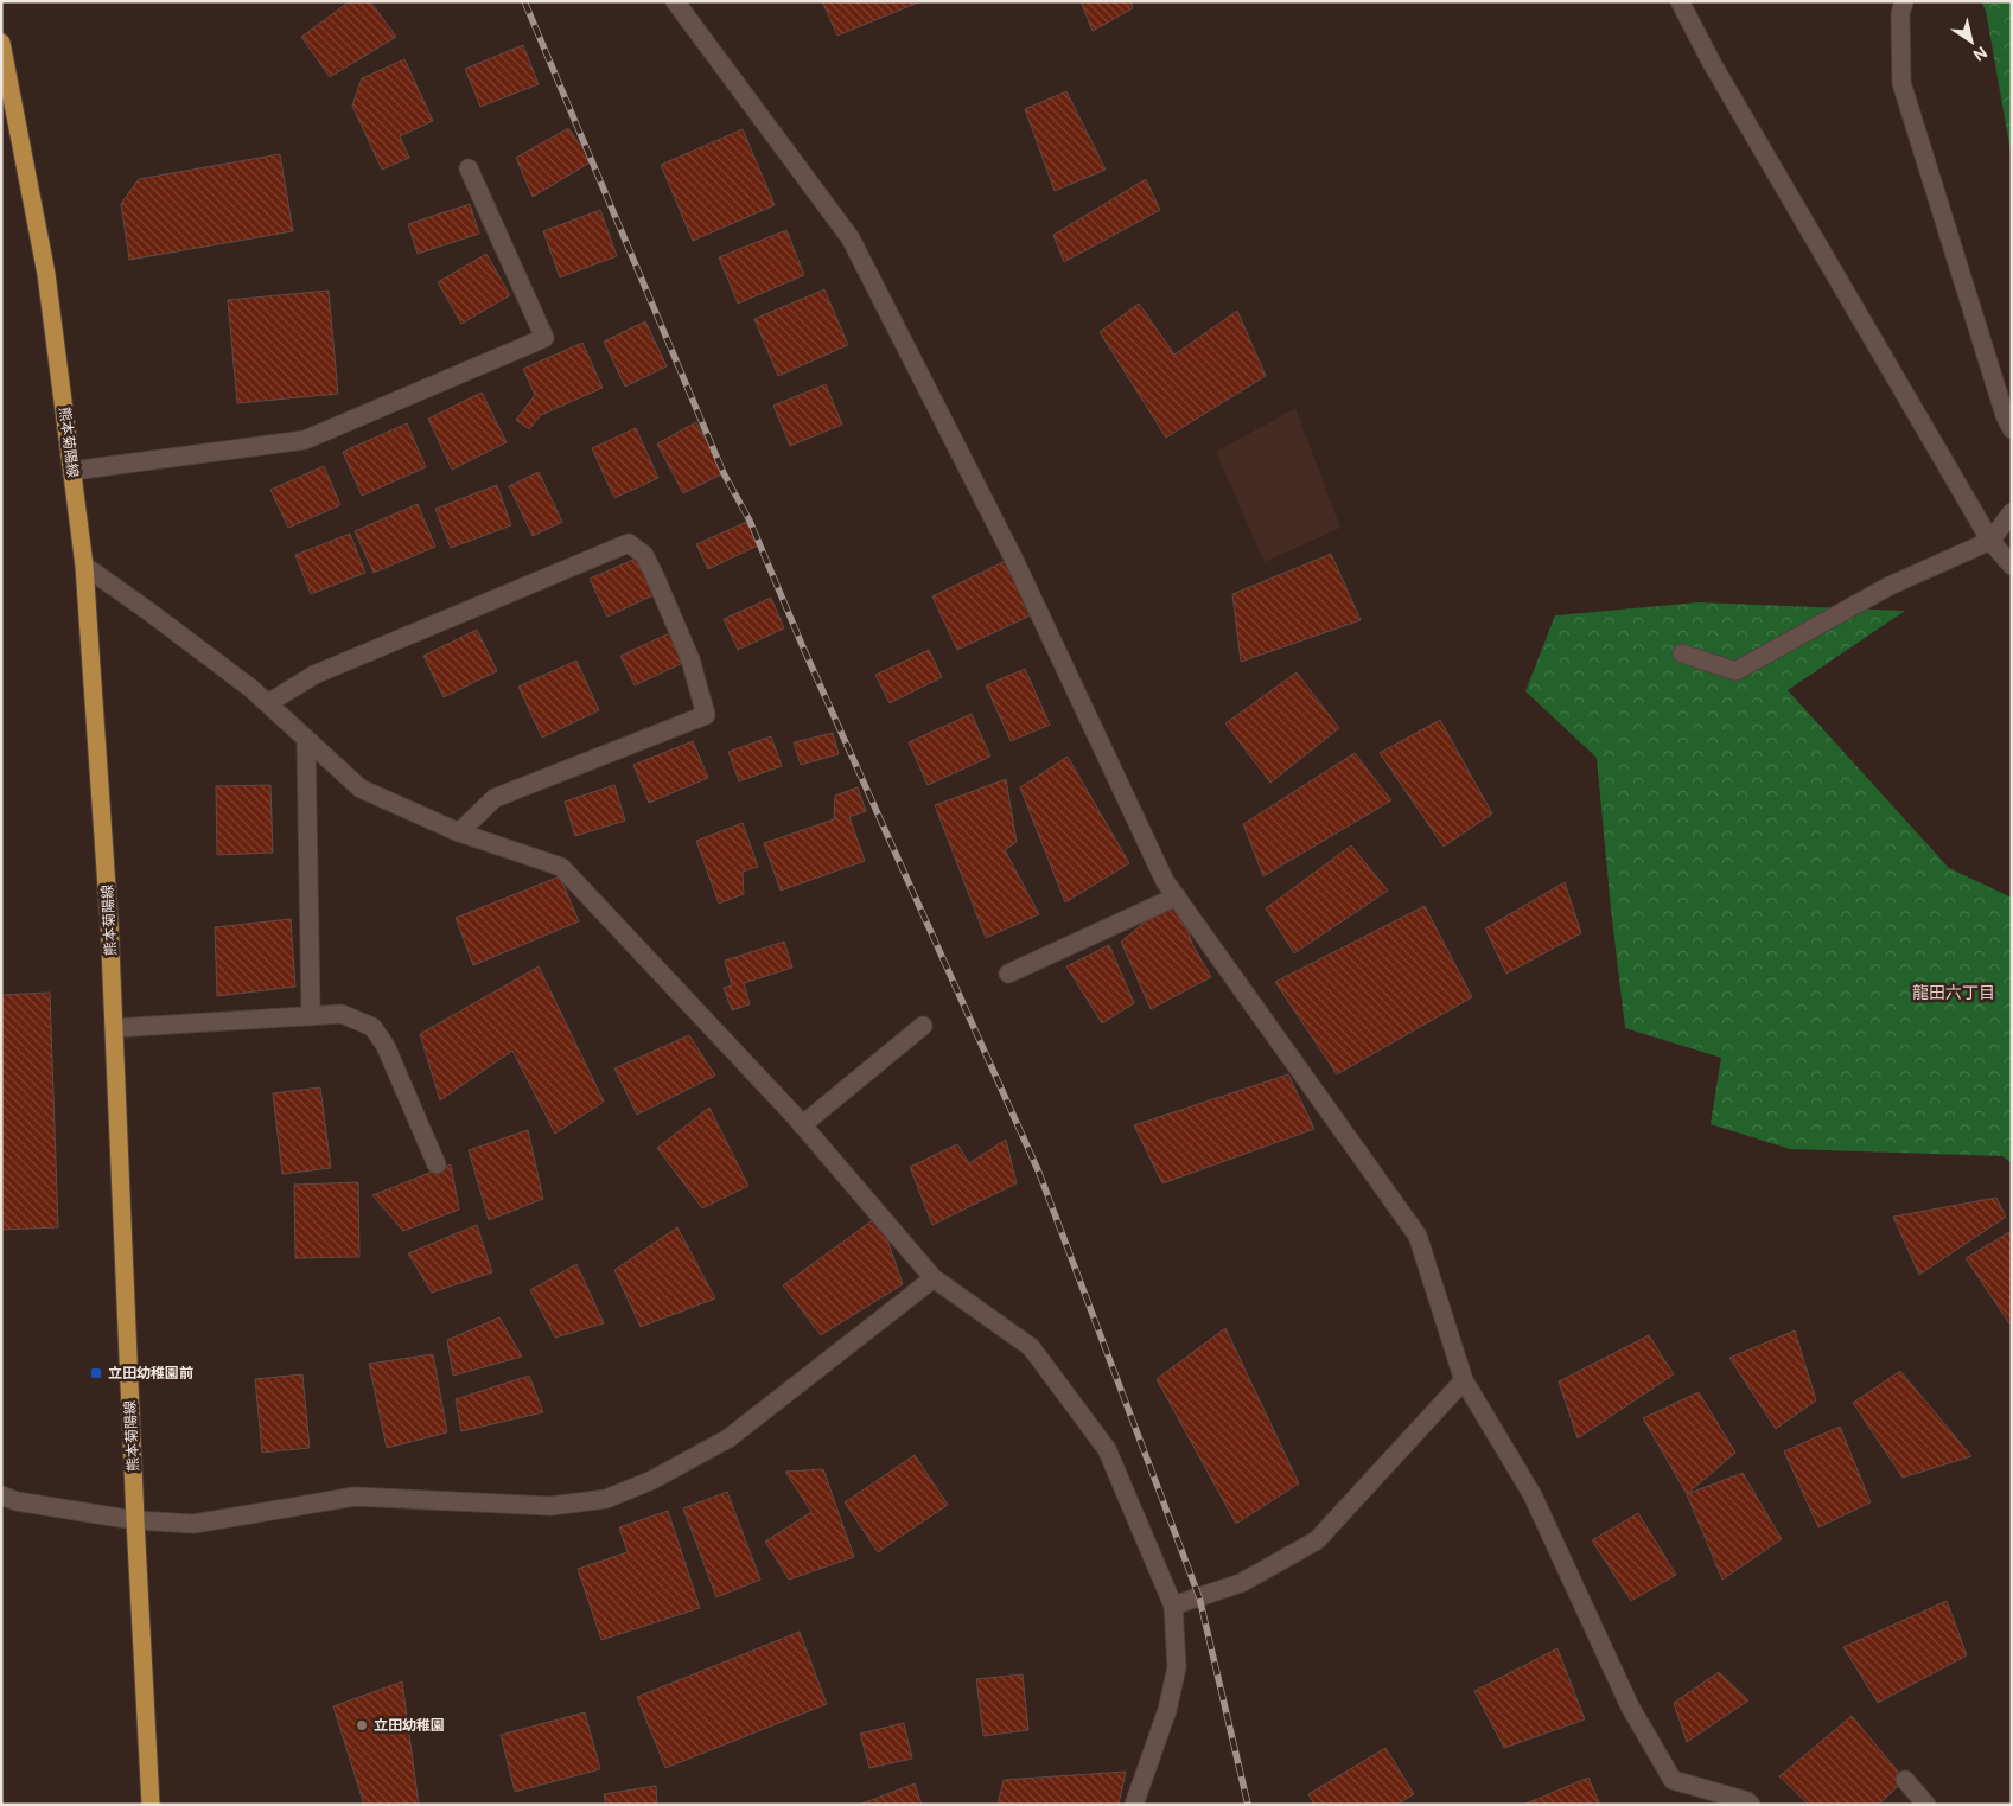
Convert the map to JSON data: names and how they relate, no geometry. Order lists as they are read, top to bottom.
{
  "streets": {
    "main road": ["熊本菊陽線"]
  },
  "districts": ["龍田六丁目"],
  "places": {
    "transit": ["立田幼稚園前"],
    "other": ["立田幼稚園"]
  },
  "north": "bottom right"
}
